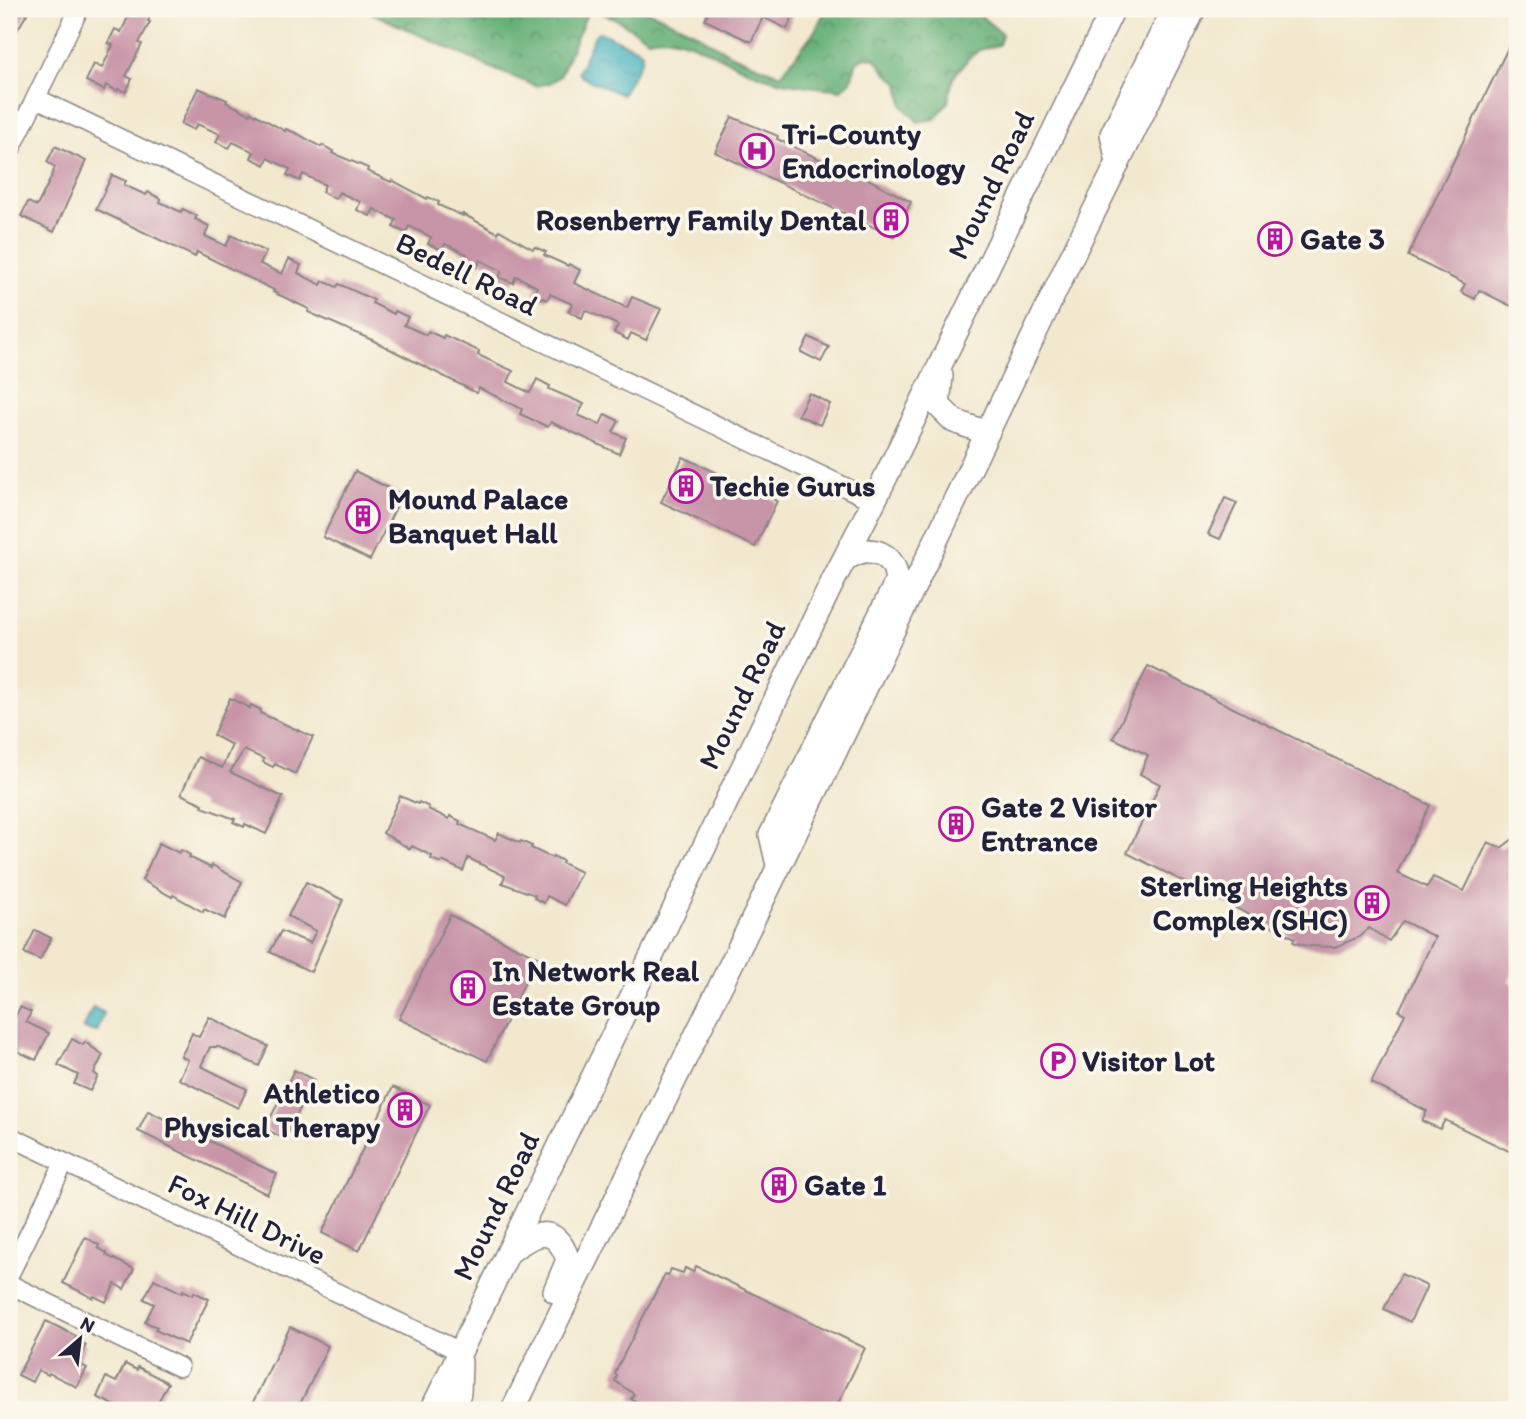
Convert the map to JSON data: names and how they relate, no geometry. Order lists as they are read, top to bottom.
{
  "streets": {
    "main road": ["Mound Road"],
    "street": ["Bedell Road", "Fox Hill Drive"]
  },
  "crossings": [
    ["Mound Road", "Bedell Road"],
    ["Mound Road", "Fox Hill Drive"]
  ],
  "places": {
    "hospital": ["Tri-County Endocrinology"],
    "building": [
      "Rosenberry Family Dental",
      "Gate 3",
      "Techie Gurus",
      "Mound Palace Banquet Hall",
      "Gate 2 Visitor Entrance",
      "Sterling Heights Complex (SHC)",
      "In Network Real Estate Group",
      "Athletico Physical Therapy",
      "Gate 1"
    ],
    "parking": ["Visitor Lot"]
  },
  "north": "top right"
}
